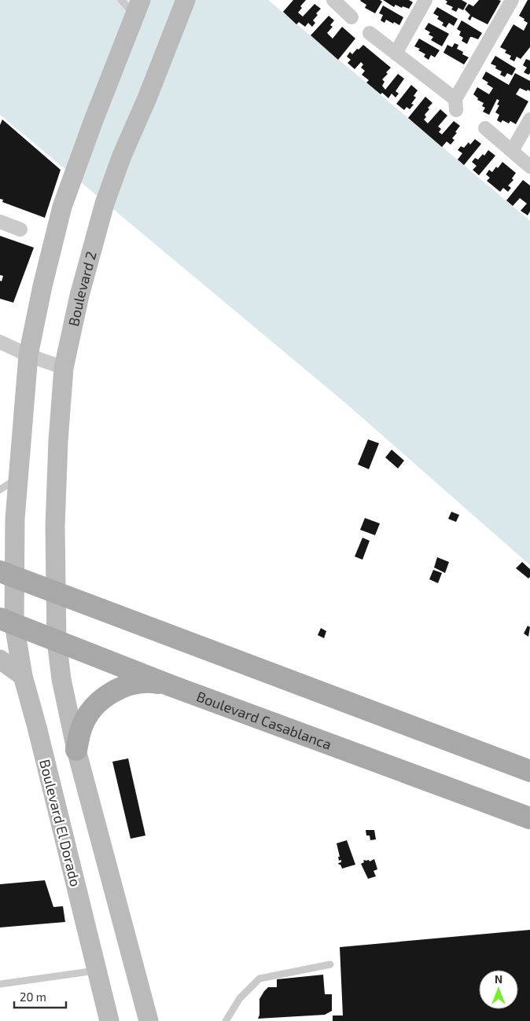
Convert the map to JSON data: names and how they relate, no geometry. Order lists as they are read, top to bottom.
{
  "streets": {
    "main road": ["Boulevard 2", "Boulevard Casablanca", "Boulevard El Dorado"]
  },
  "crossings": [
    ["Boulevard 2", "Boulevard Casablanca"],
    ["Boulevard Casablanca", "Boulevard El Dorado"]
  ],
  "scale_bar": "20 m",
  "north": "top"
}
